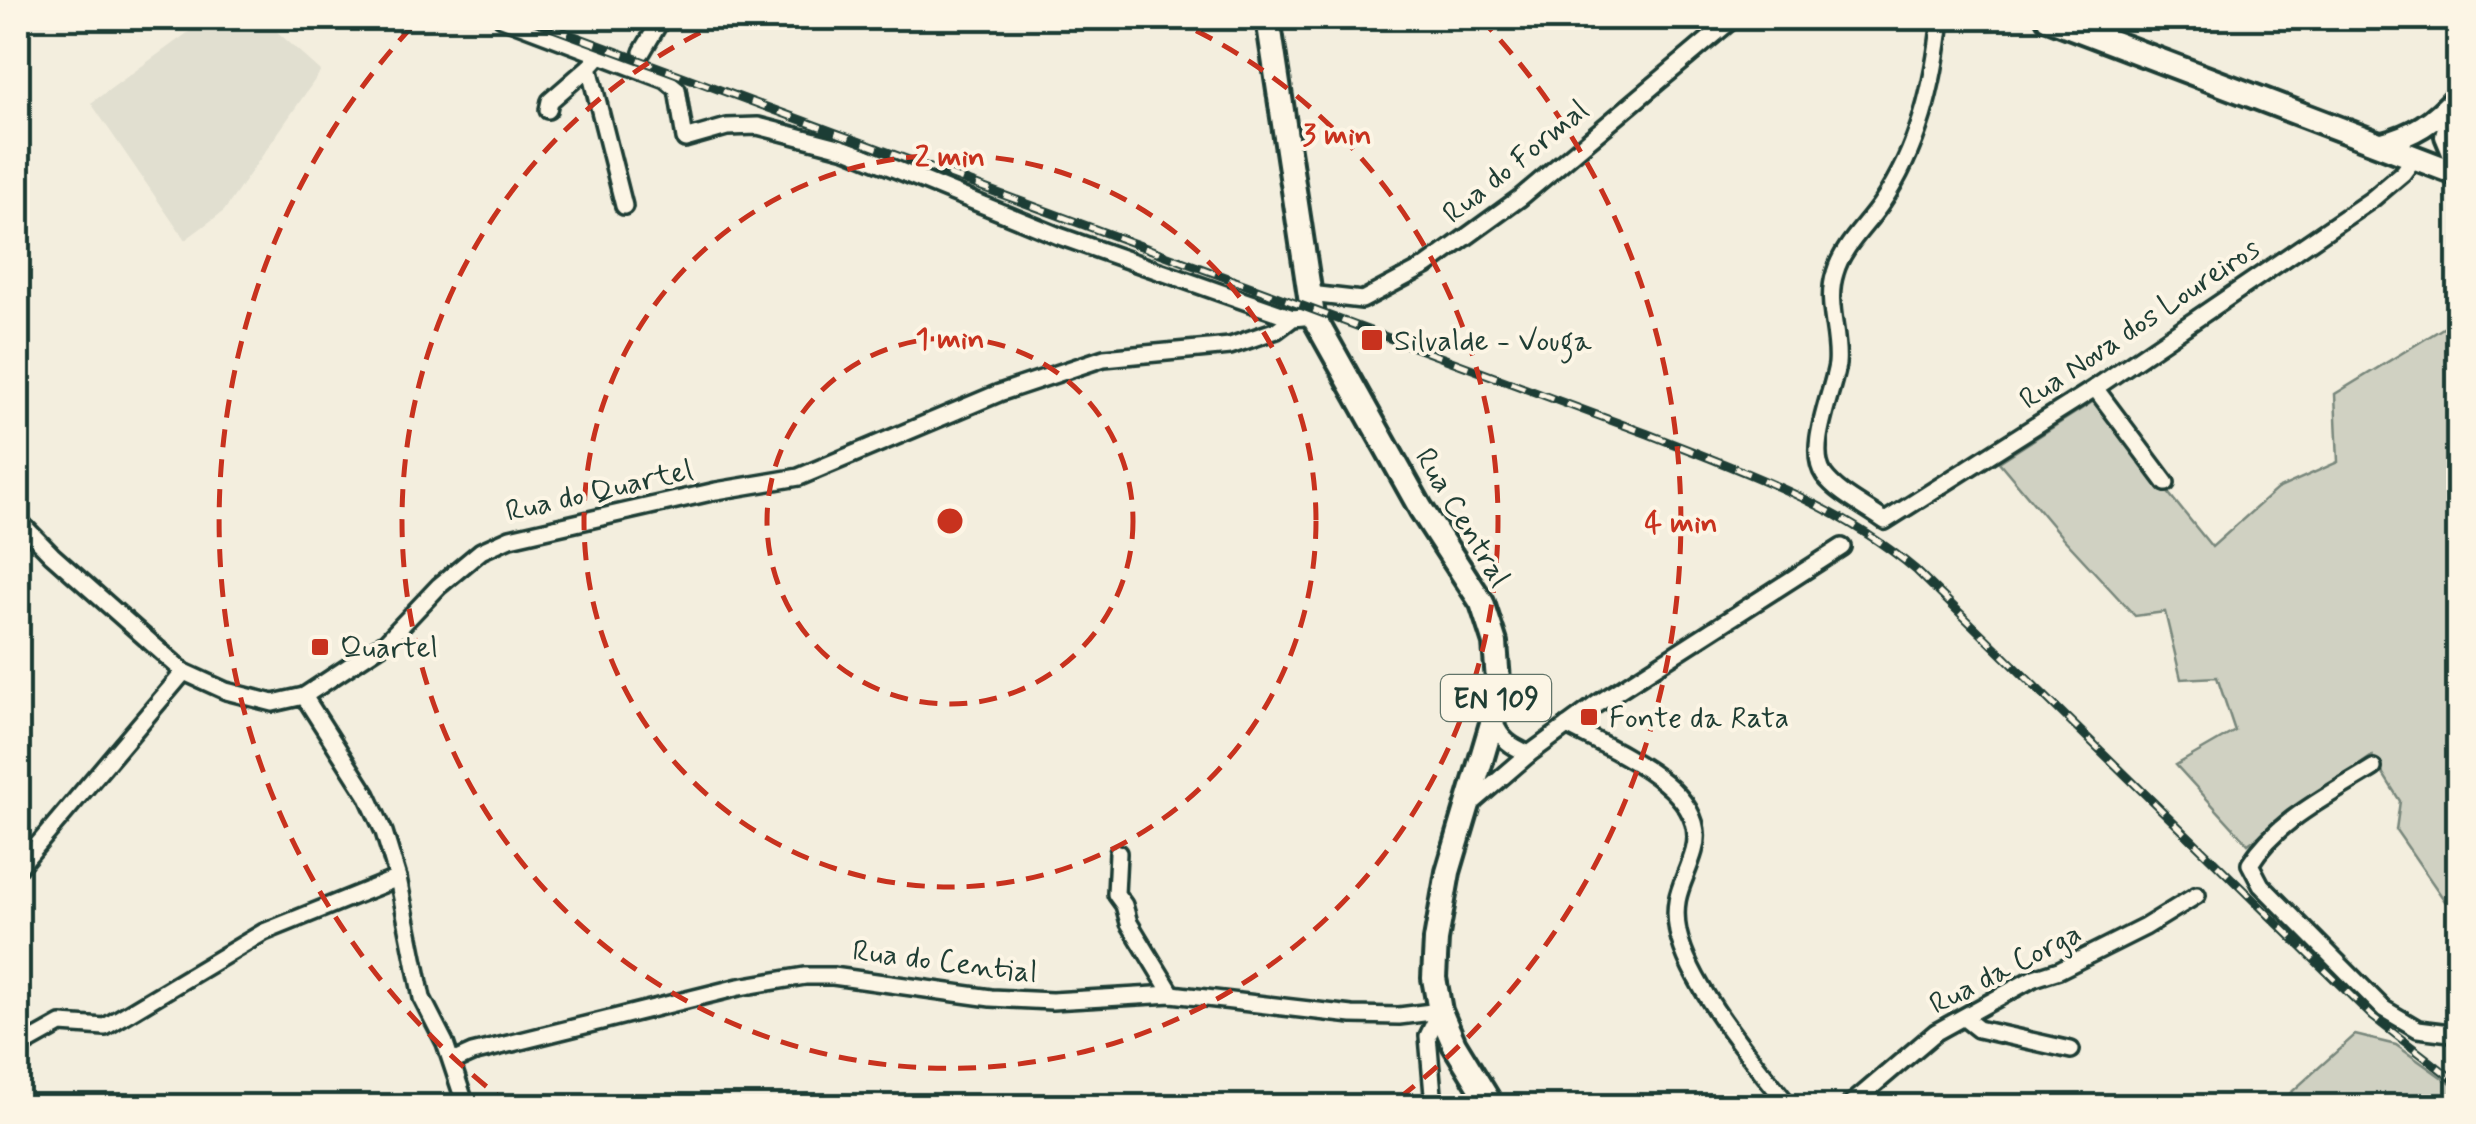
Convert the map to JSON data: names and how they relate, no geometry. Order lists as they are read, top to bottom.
{
  "streets": {
    "main road": ["Rua Central", "EN 109"],
    "street": [
      "Rua do Formal",
      "Rua Nova dos Loureiros",
      "Rua do Quartel",
      "Rua do Cential",
      "Rua da Corga"
    ]
  },
  "crossings": [
    ["Rua do Formal", "Rua do Quartel"],
    ["Rua do Formal", "Rua Central"],
    ["Rua do Quartel", "Rua Central"],
    ["Rua Central", "Rua do Cential"]
  ],
  "places": {
    "transit": ["Silvalde - Vouga", "Quartel", "Fonte da Rata"]
  },
  "rings": [
    "3 min",
    "2 min",
    "1 min",
    "4 min"
  ]
}
